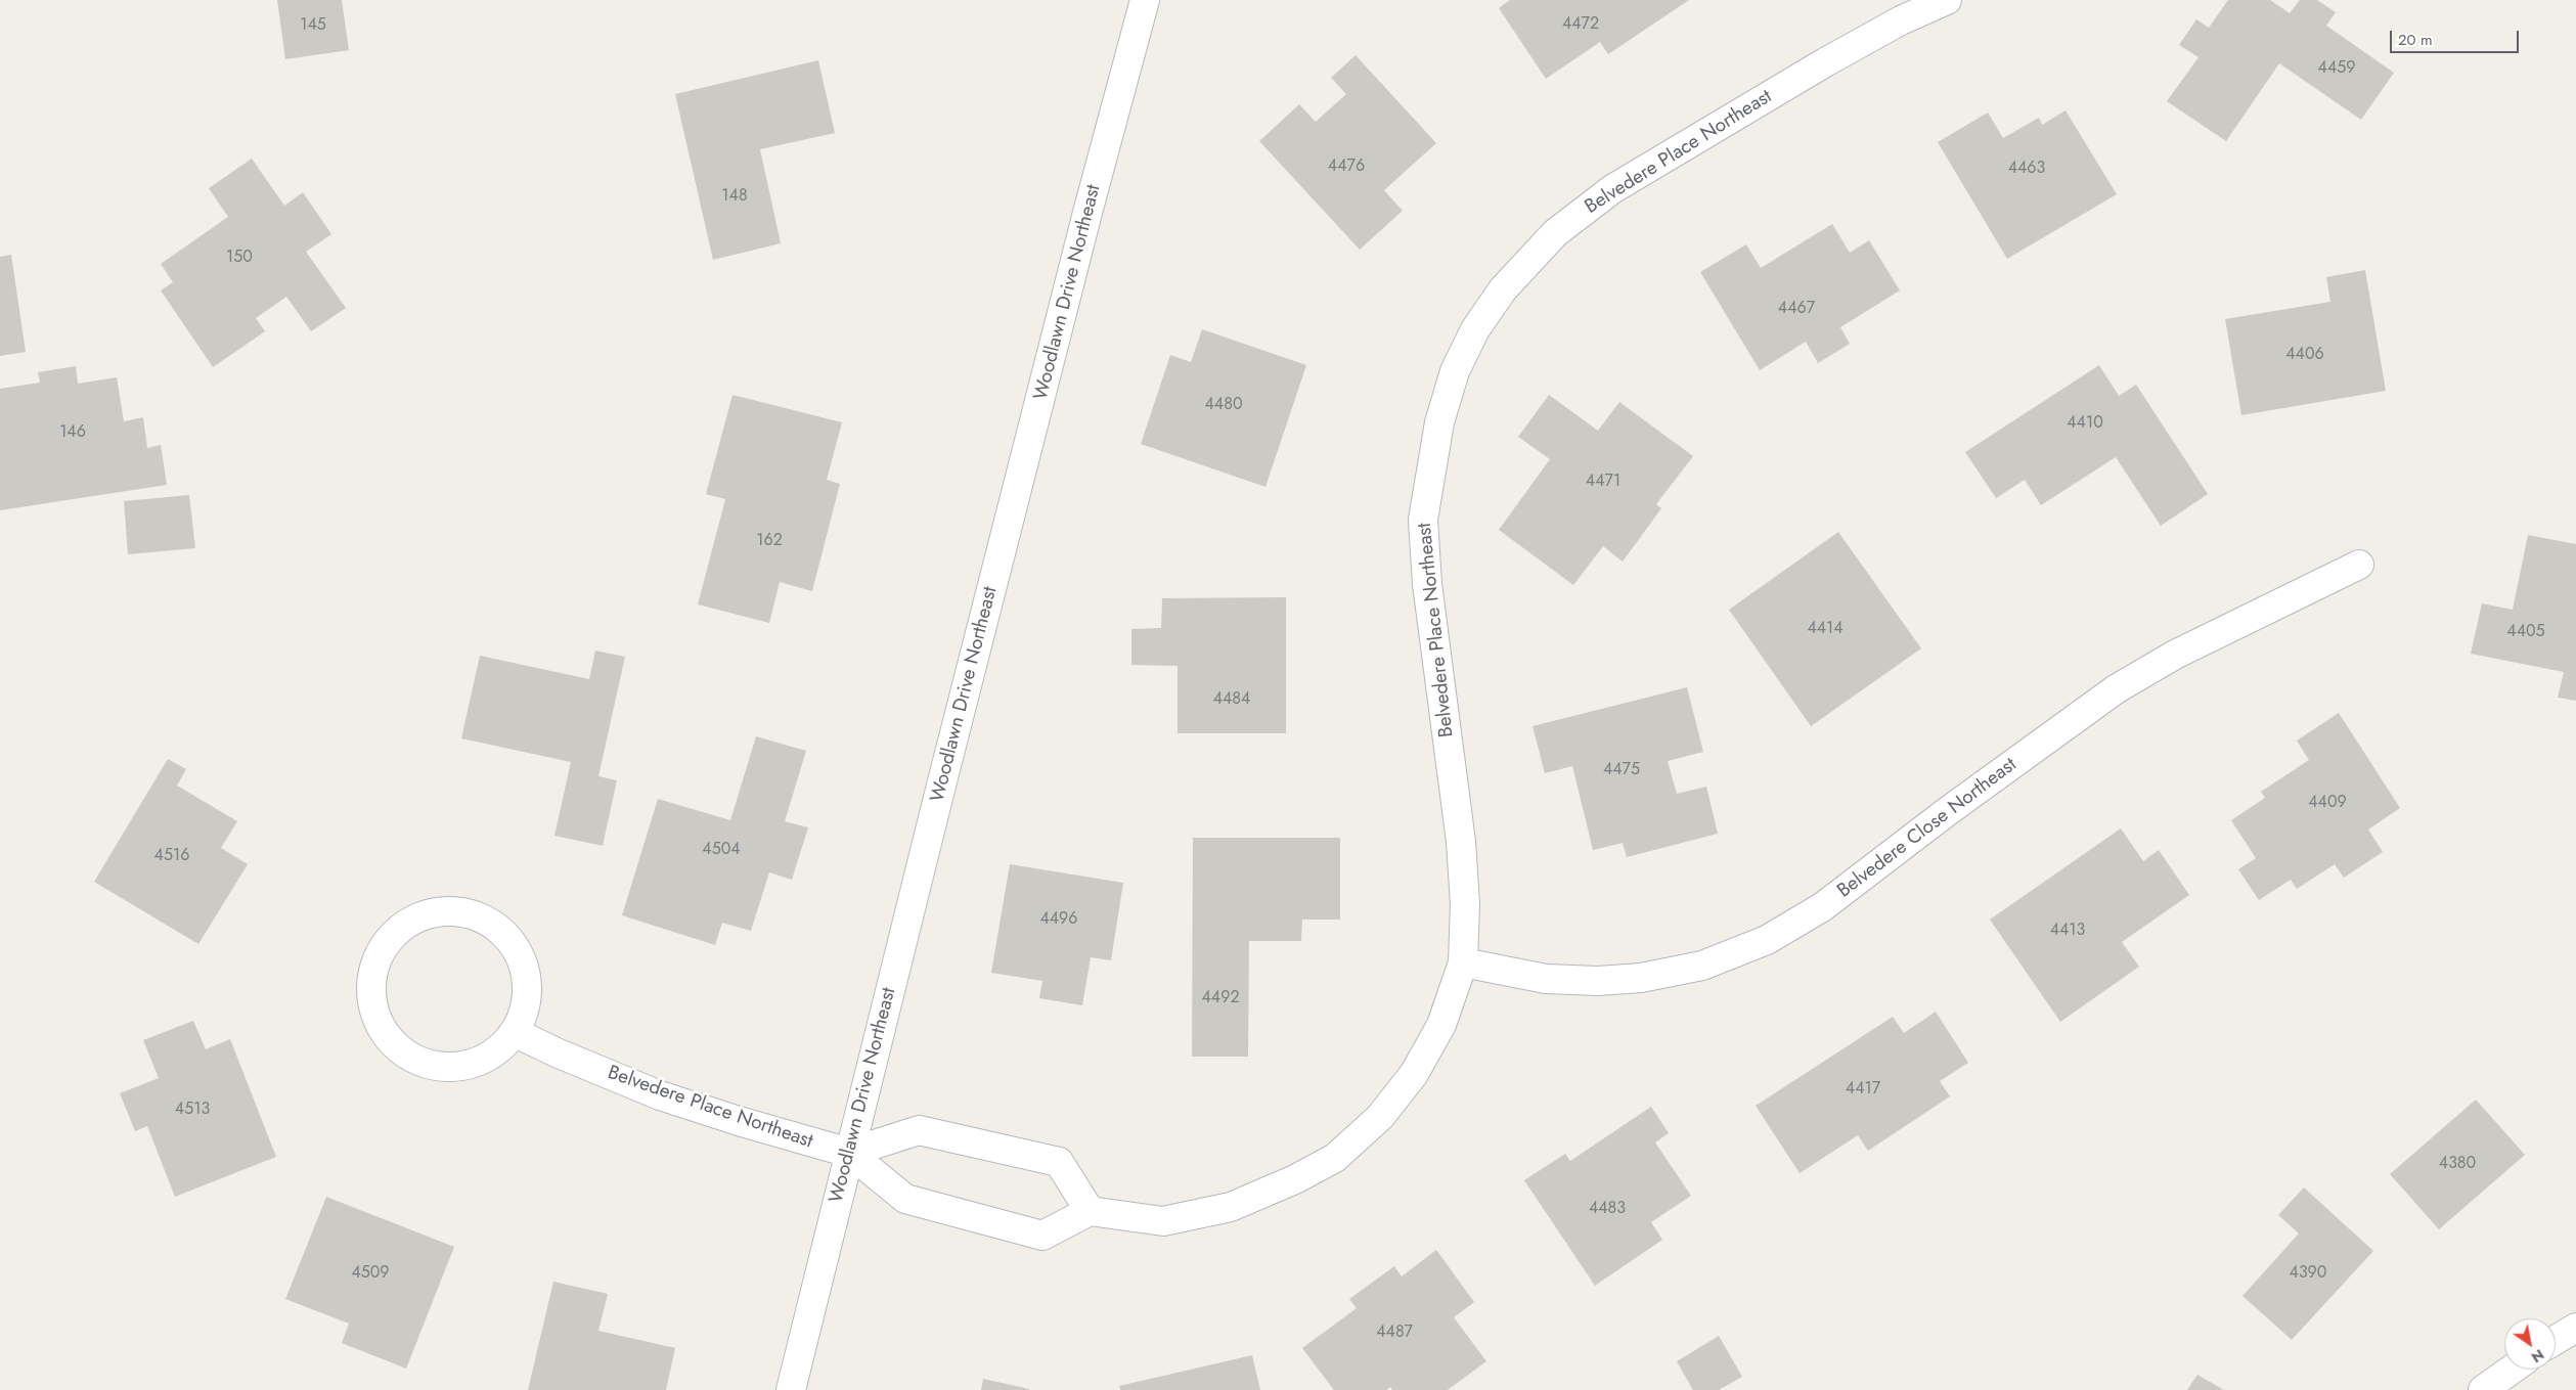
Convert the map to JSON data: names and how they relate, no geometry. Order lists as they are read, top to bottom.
{
  "streets": {
    "street": ["Belvedere Place Northeast", "Woodlawn Drive Northeast", "Belvedere Close Northeast"]
  },
  "crossings": [
    ["Belvedere Place Northeast", "Woodlawn Drive Northeast"],
    ["Belvedere Place Northeast", "Belvedere Close Northeast"]
  ],
  "house_numbers": [
    "4472",
    "145",
    "4459",
    "4476",
    "4463",
    "148",
    "150",
    "4467",
    "4406",
    "4480",
    "4410",
    "146",
    "4471",
    "162",
    "4414",
    "4405",
    "4484",
    "4475",
    "4409",
    "4504",
    "4516",
    "4496",
    "4413",
    "4492",
    "4417",
    "4513",
    "4380",
    "4483",
    "4509",
    "4390",
    "4487"
  ],
  "scale_bar": "20 m",
  "north": "bottom right"
}
